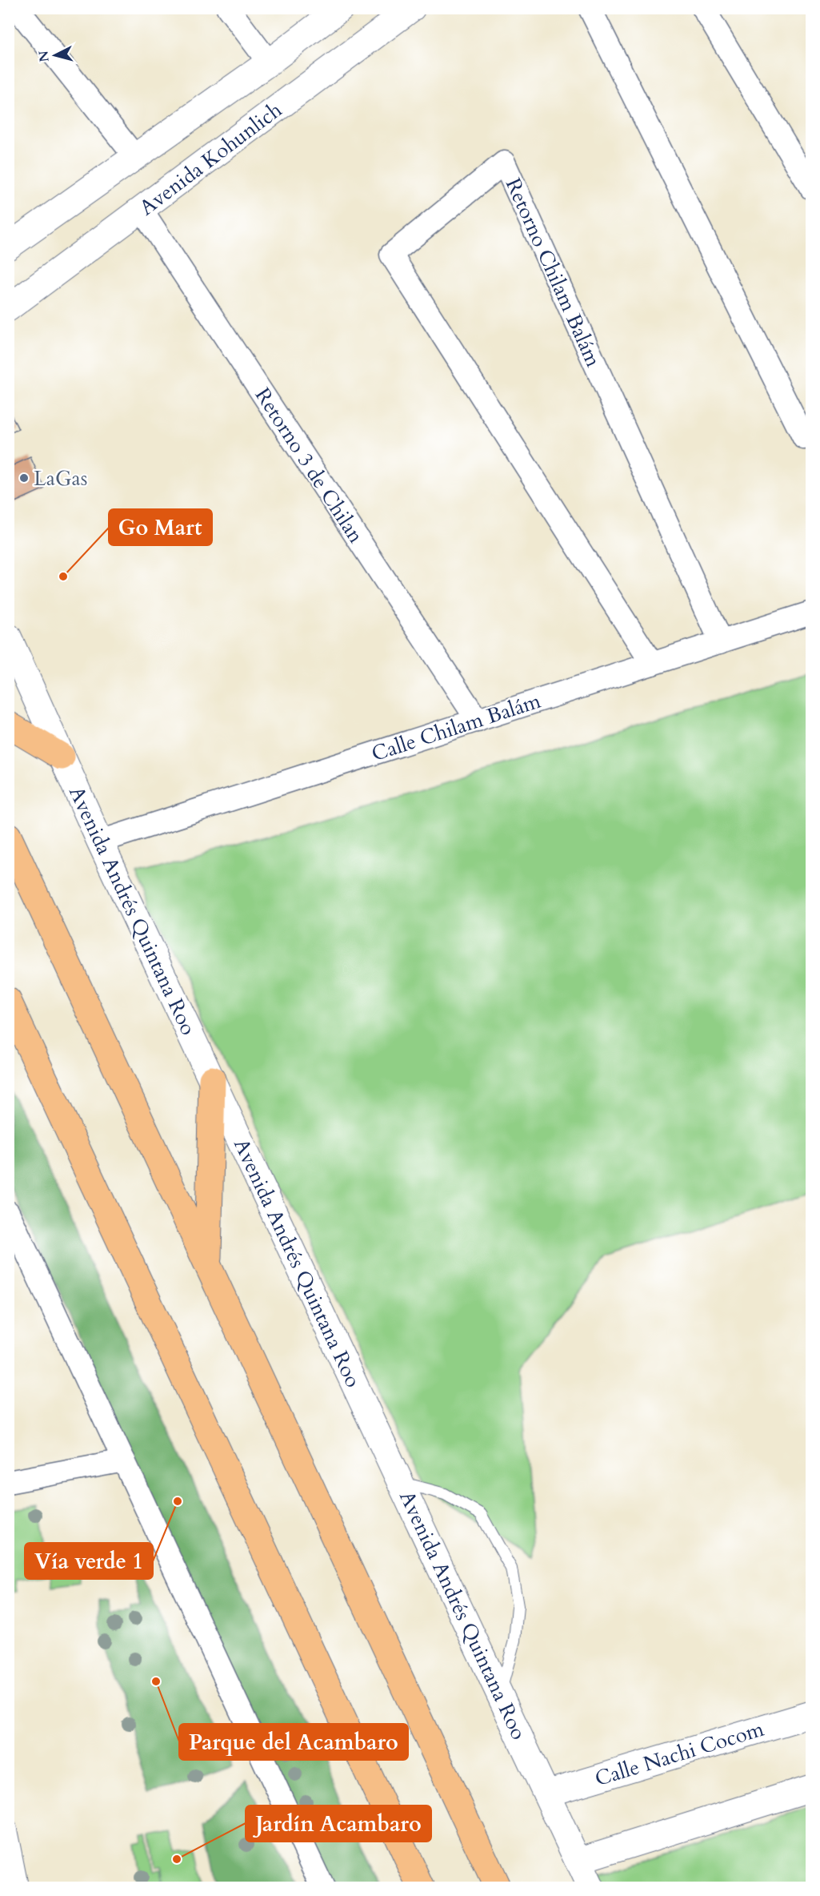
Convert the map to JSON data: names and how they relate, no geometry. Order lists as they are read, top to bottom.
{
  "streets": {
    "street": [
      "Avenida Kohunlich",
      "Retorno Chilam Balám",
      "Retorno 3 de Chilan",
      "Calle Chilam Balám",
      "Avenida Andrés Quintana Roo",
      "Calle Nachi Cocom"
    ]
  },
  "crossings": [
    ["Avenida Kohunlich", "Retorno 3 de Chilan"],
    ["Retorno Chilam Balám", "Calle Chilam Balám"],
    ["Retorno 3 de Chilan", "Calle Chilam Balám"],
    ["Calle Chilam Balám", "Avenida Andrés Quintana Roo"],
    ["Avenida Andrés Quintana Roo", "Calle Nachi Cocom"]
  ],
  "places": [
    "LaGas",
    "Go Mart",
    "Vía verde 1",
    "Parque del Acambaro",
    "Jardín Acambaro"
  ],
  "north": "left"
}
